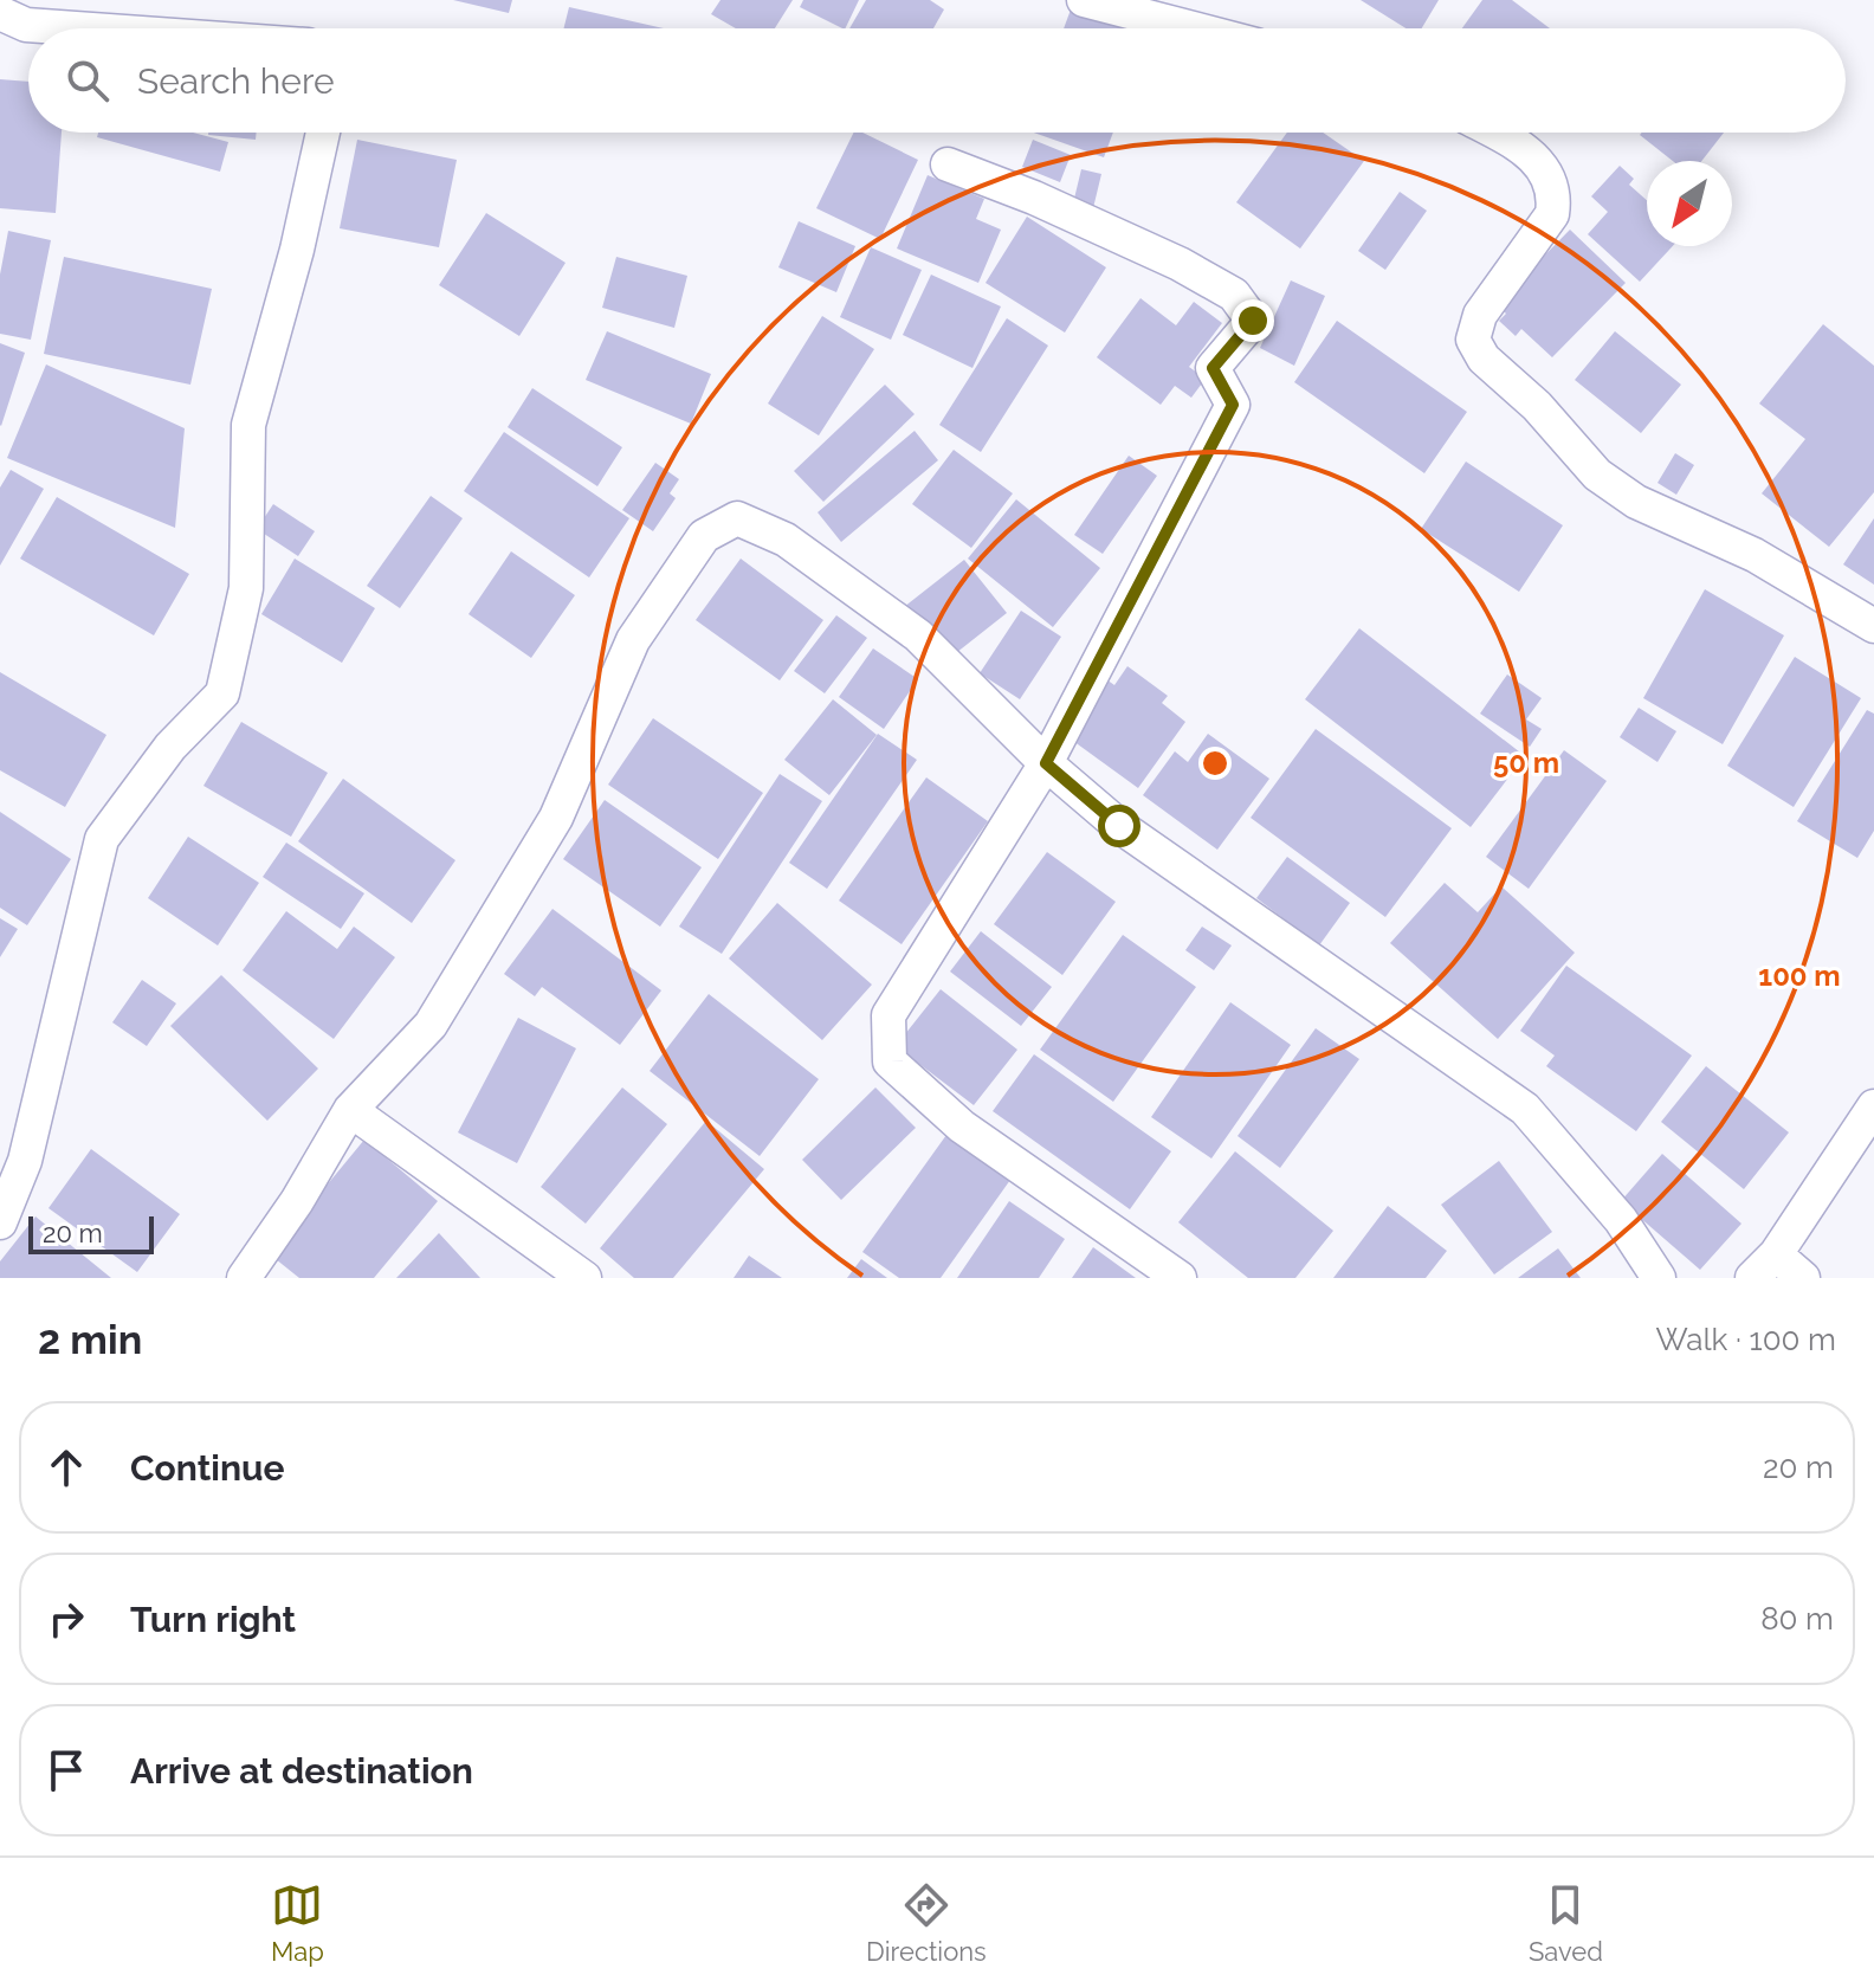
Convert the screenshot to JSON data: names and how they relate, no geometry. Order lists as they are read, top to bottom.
{
  "scale_bar": "20 m",
  "north": "bottom left",
  "page": {
    "search": "Search here",
    "scale": "20 m",
    "heading": ["2 min", "Walk · 100 m"],
    "list": [
      ["Continue", "20 m"],
      ["Turn right", "80 m"],
      "Arrive at destination"
    ],
    "nav": ["Map", "Directions", "Saved"]
  },
  "rings": ["50 m", "100 m"]
}
